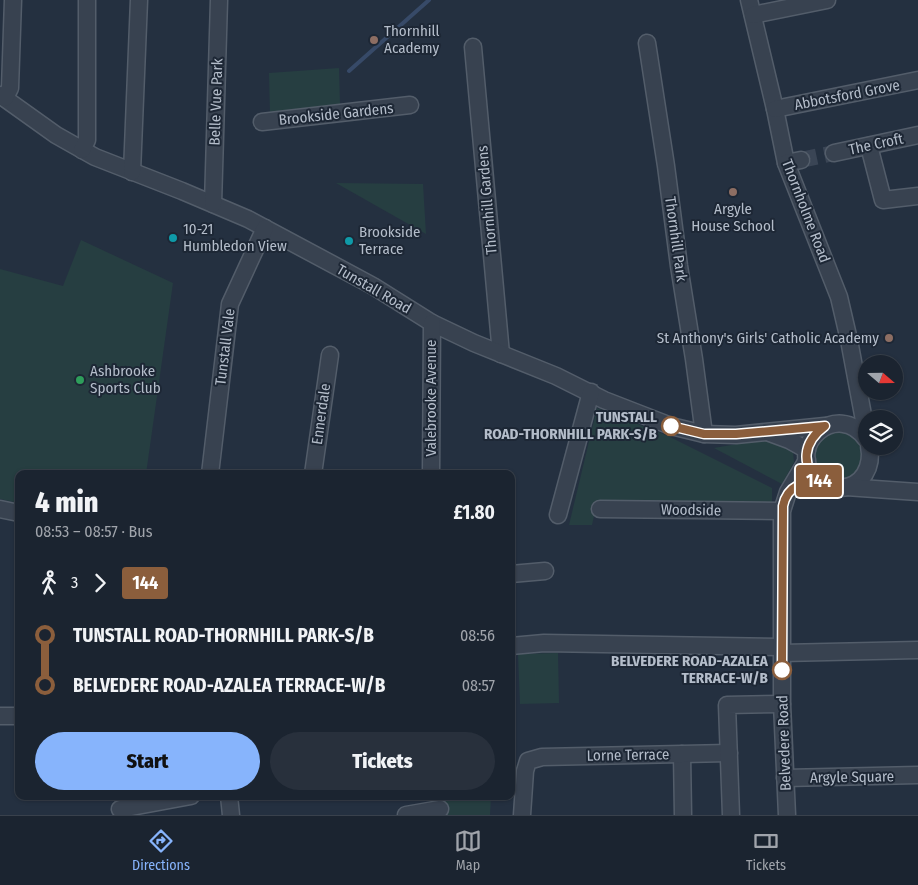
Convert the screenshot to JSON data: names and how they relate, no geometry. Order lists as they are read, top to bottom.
{
  "streets": {
    "street": [
      "Abbotsford Grove",
      "Belle Vue Park",
      "Brookside Gardens",
      "The Croft",
      "Thornhill Gardens",
      "Thornholme Road",
      "Thornhill Park",
      "Tunstall Road",
      "Tunstall Vale",
      "Valebrooke Avenue",
      "Ennerdale",
      "Woodside",
      "Belvedere Road",
      "Lorne Terrace",
      "Argyle Square"
    ]
  },
  "crossings": [
    ["Abbotsford Grove", "Thornholme Road"],
    ["Belle Vue Park", "Tunstall Road"],
    ["Thornhill Gardens", "Tunstall Road"],
    ["Thornholme Road", "Tunstall Road"],
    ["Thornholme Road", "Belvedere Road"],
    ["Thornhill Park", "Tunstall Road"],
    ["Tunstall Road", "Tunstall Vale"],
    ["Tunstall Road", "Valebrooke Avenue"],
    ["Tunstall Road", "Belvedere Road"],
    ["Woodside", "Belvedere Road"],
    ["Belvedere Road", "Argyle Square"]
  ],
  "places": [
    "Thornhill Academy",
    "Argyle House School",
    "10-21 Humbledon View",
    "Brookside Terrace",
    "St Anthony's Girls' Catholic Academy",
    "Ashbrooke Sports Club",
    "TUNSTALL ROAD-THORNHILL PARK-S/B",
    "BELVEDERE ROAD-AZALEA TERRACE-W/B"
  ],
  "lines": ["bus line 144"],
  "north": "right",
  "page": {
    "on_map": "144",
    "heading": ["4 min", "08:53 – 08:57 · Bus", "£1.80"],
    "legs": ["3", "144"],
    "list": [
      {
        "name": "TUNSTALL ROAD-THORNHILL PARK-S/B",
        "value": "08:56"
      },
      {
        "name": "BELVEDERE ROAD-AZALEA TERRACE-W/B",
        "value": "08:57"
      }
    ],
    "buttons": ["Start", "Tickets"],
    "tabs": ["Directions", "Map", "Tickets"]
  }
}
